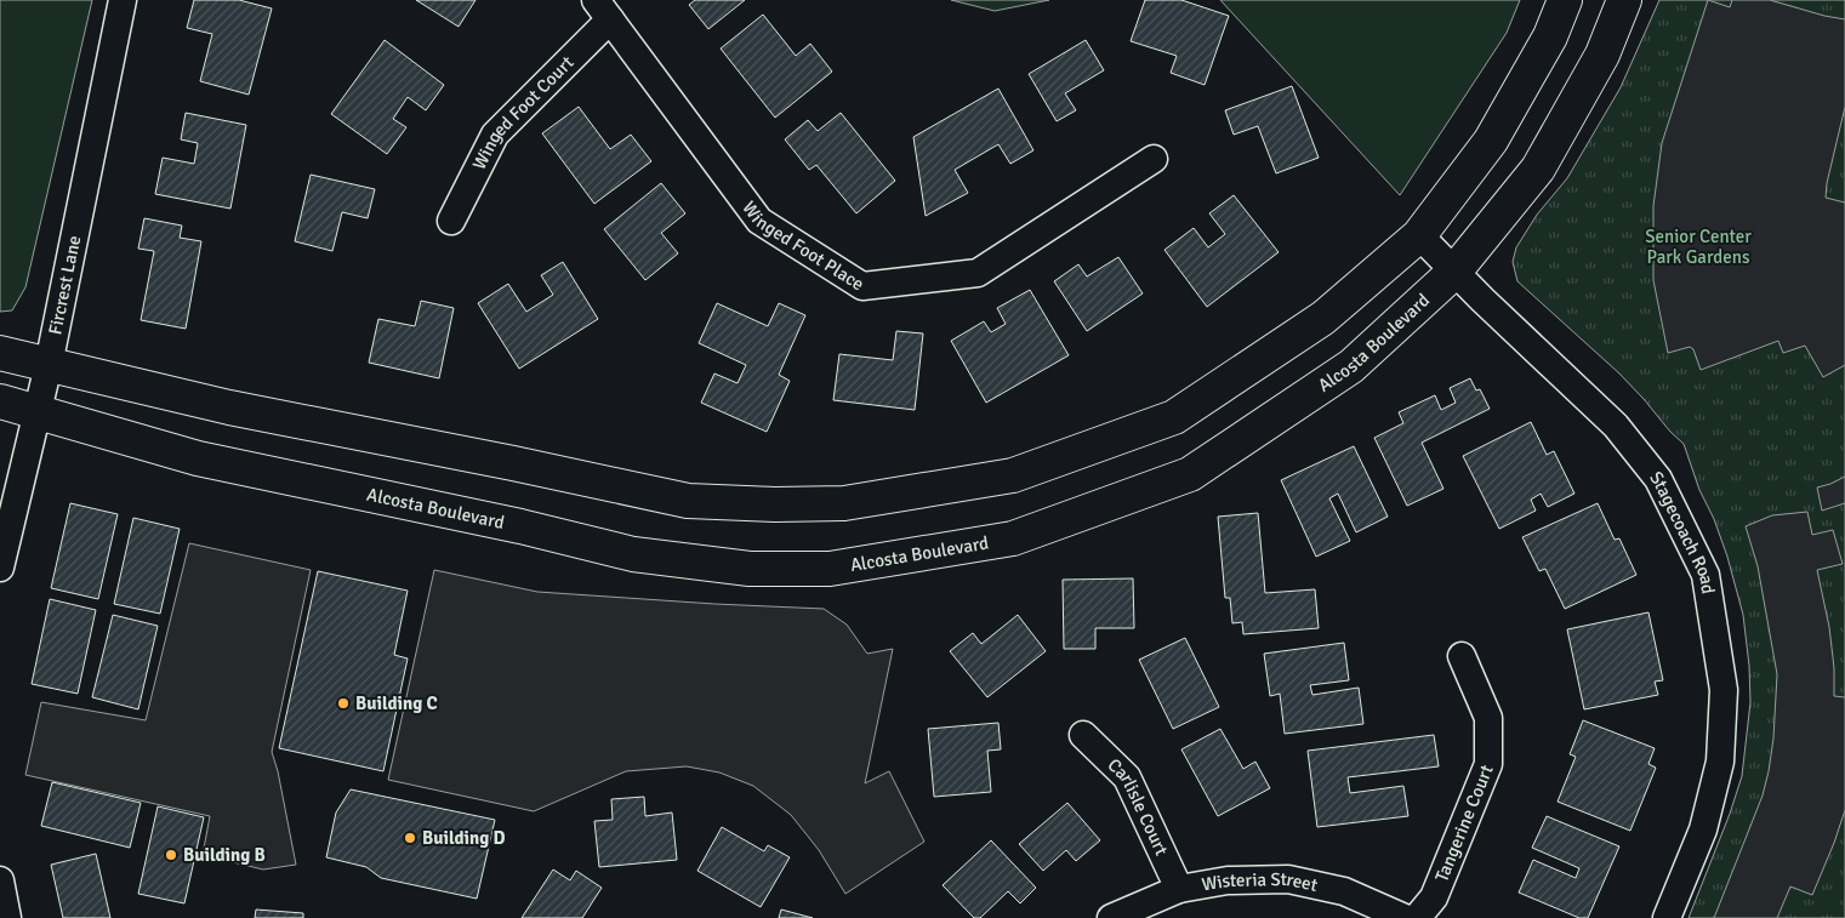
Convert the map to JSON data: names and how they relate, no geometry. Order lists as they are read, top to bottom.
{
  "streets": {
    "main road": ["Alcosta Boulevard"],
    "street": [
      "Winged Foot Court",
      "Winged Foot Place",
      "Fircrest Lane",
      "Stagecoach Road",
      "Carlisle Court",
      "Tangerine Court",
      "Wisteria Street"
    ]
  },
  "crossings": [
    ["Winged Foot Court", "Winged Foot Place"],
    ["Fircrest Lane", "Alcosta Boulevard"],
    ["Alcosta Boulevard", "Stagecoach Road"],
    ["Carlisle Court", "Wisteria Street"]
  ],
  "parks": ["Senior Center Park Gardens"],
  "places": ["Building C", "Building D", "Building B"]
}
